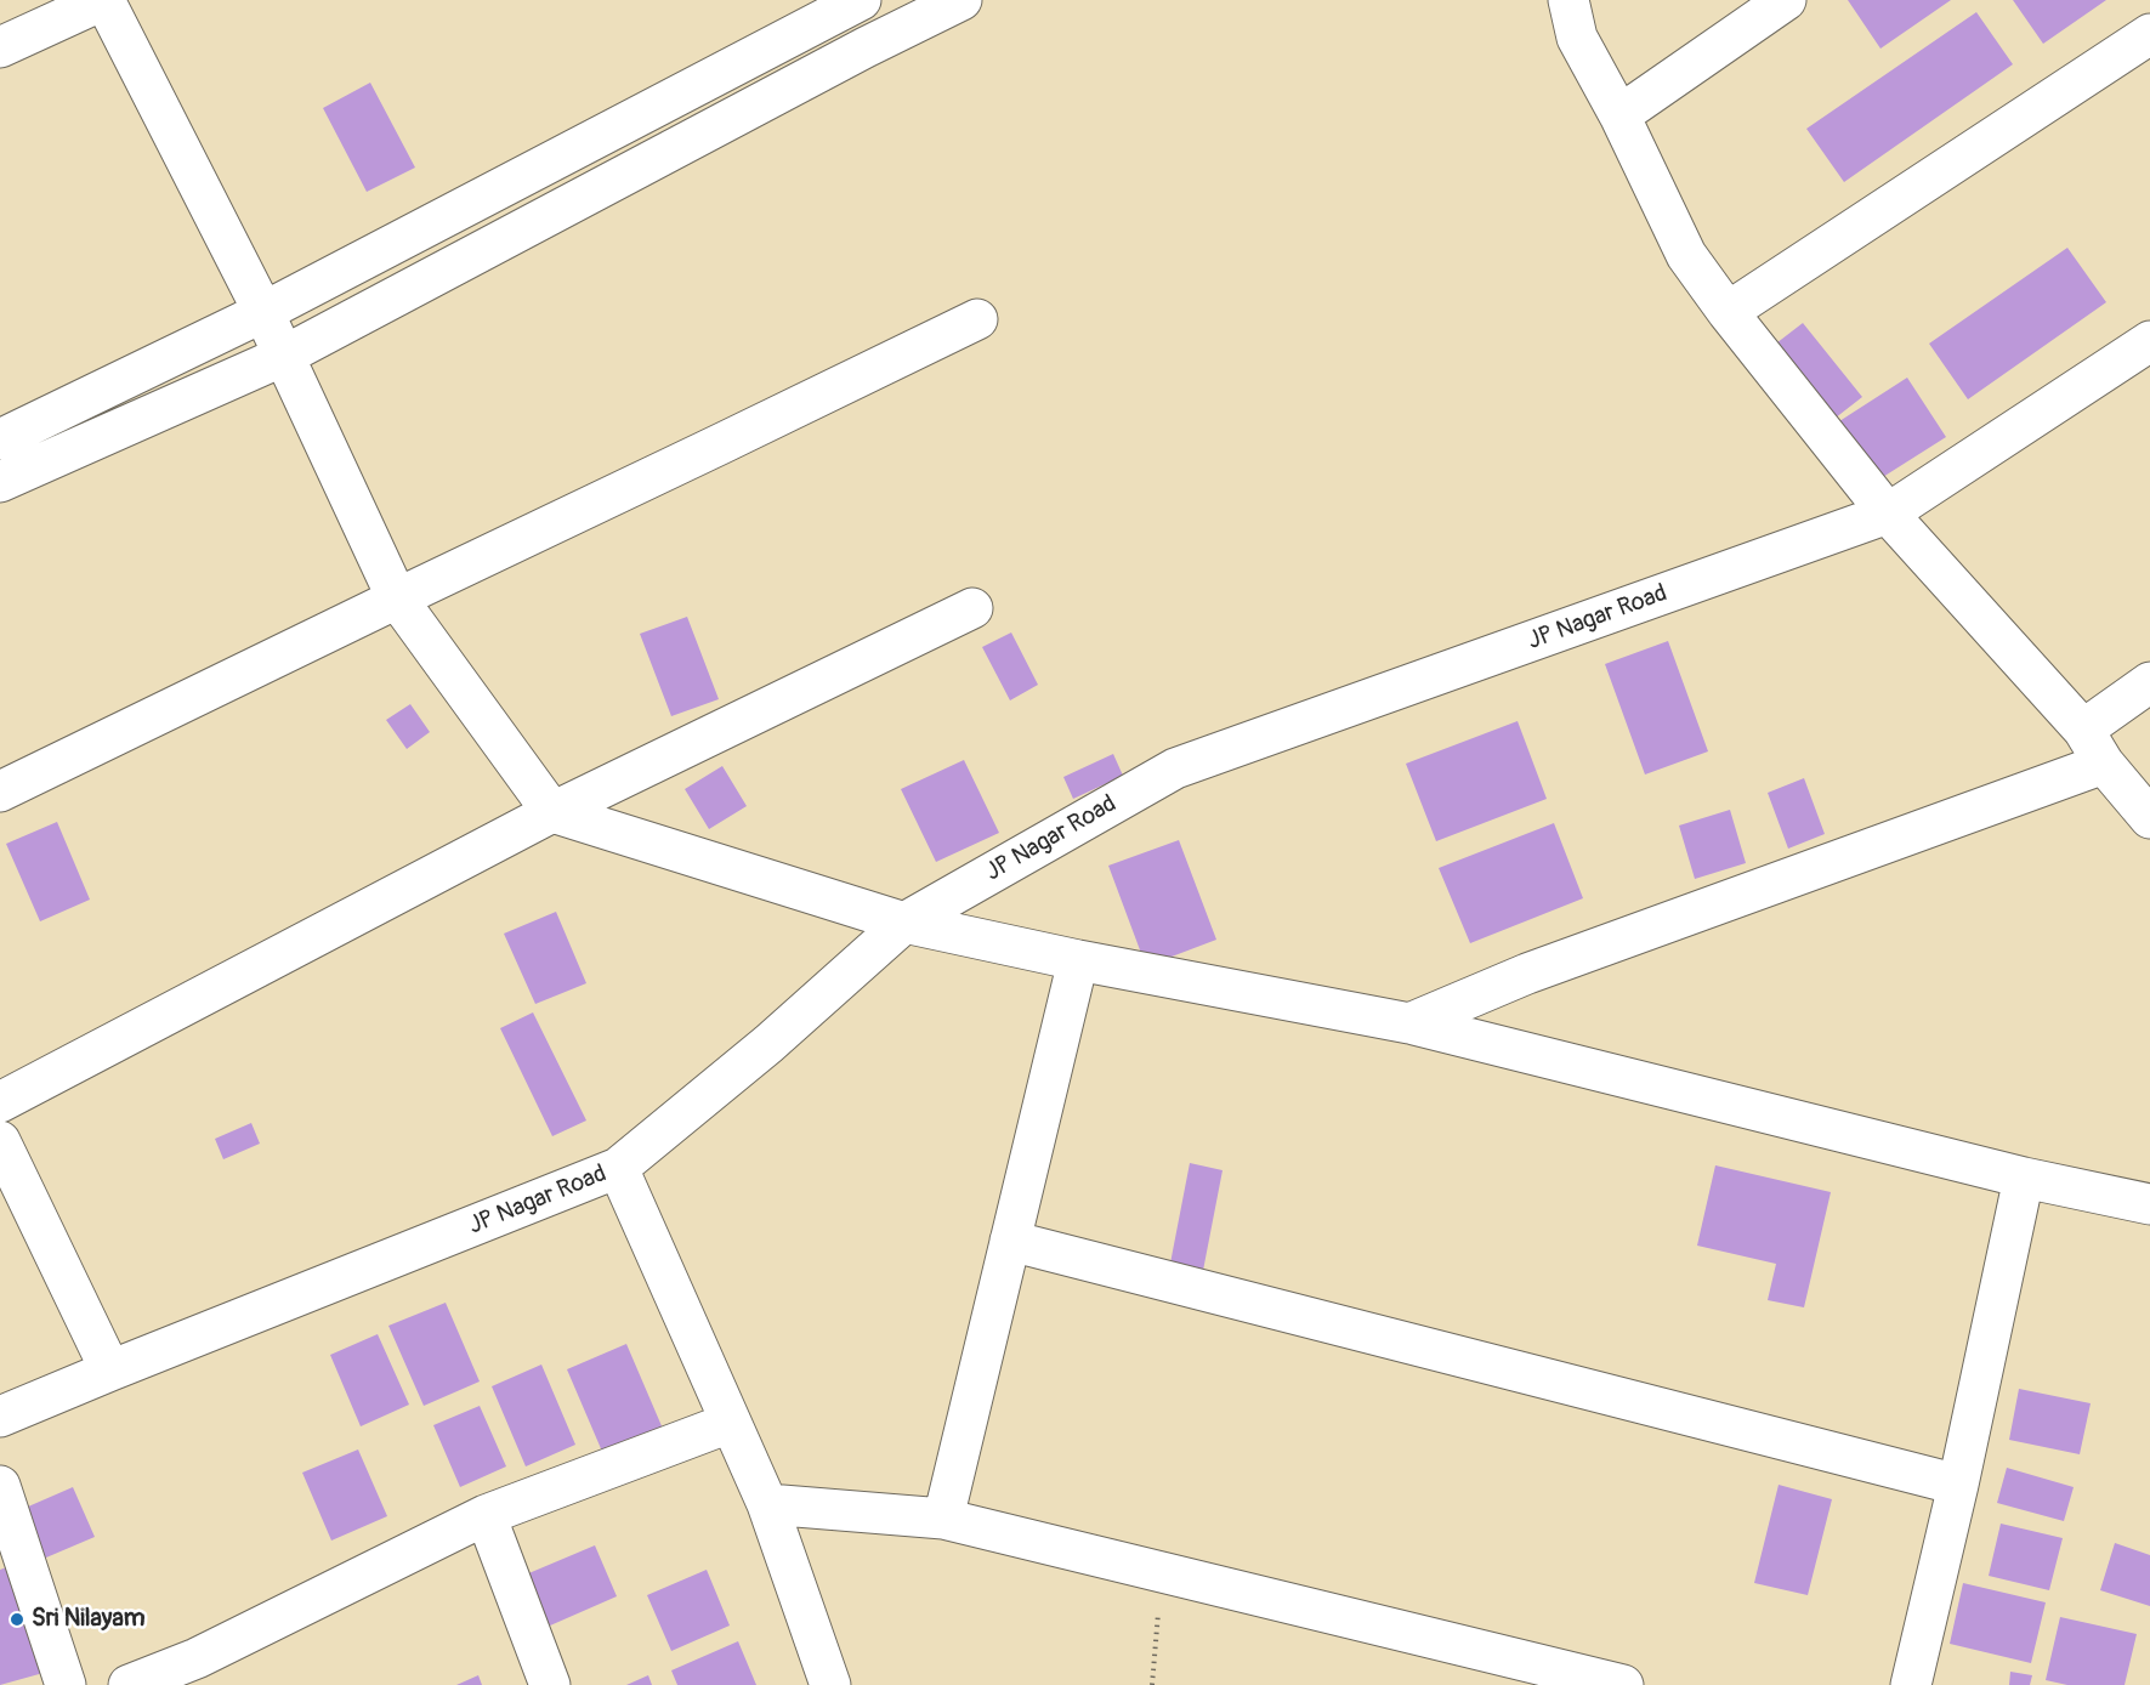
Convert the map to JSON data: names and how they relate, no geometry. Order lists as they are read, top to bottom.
{
  "streets": {
    "street": ["JP Nagar Road"]
  },
  "places": ["Sri Nilayam"]
}
